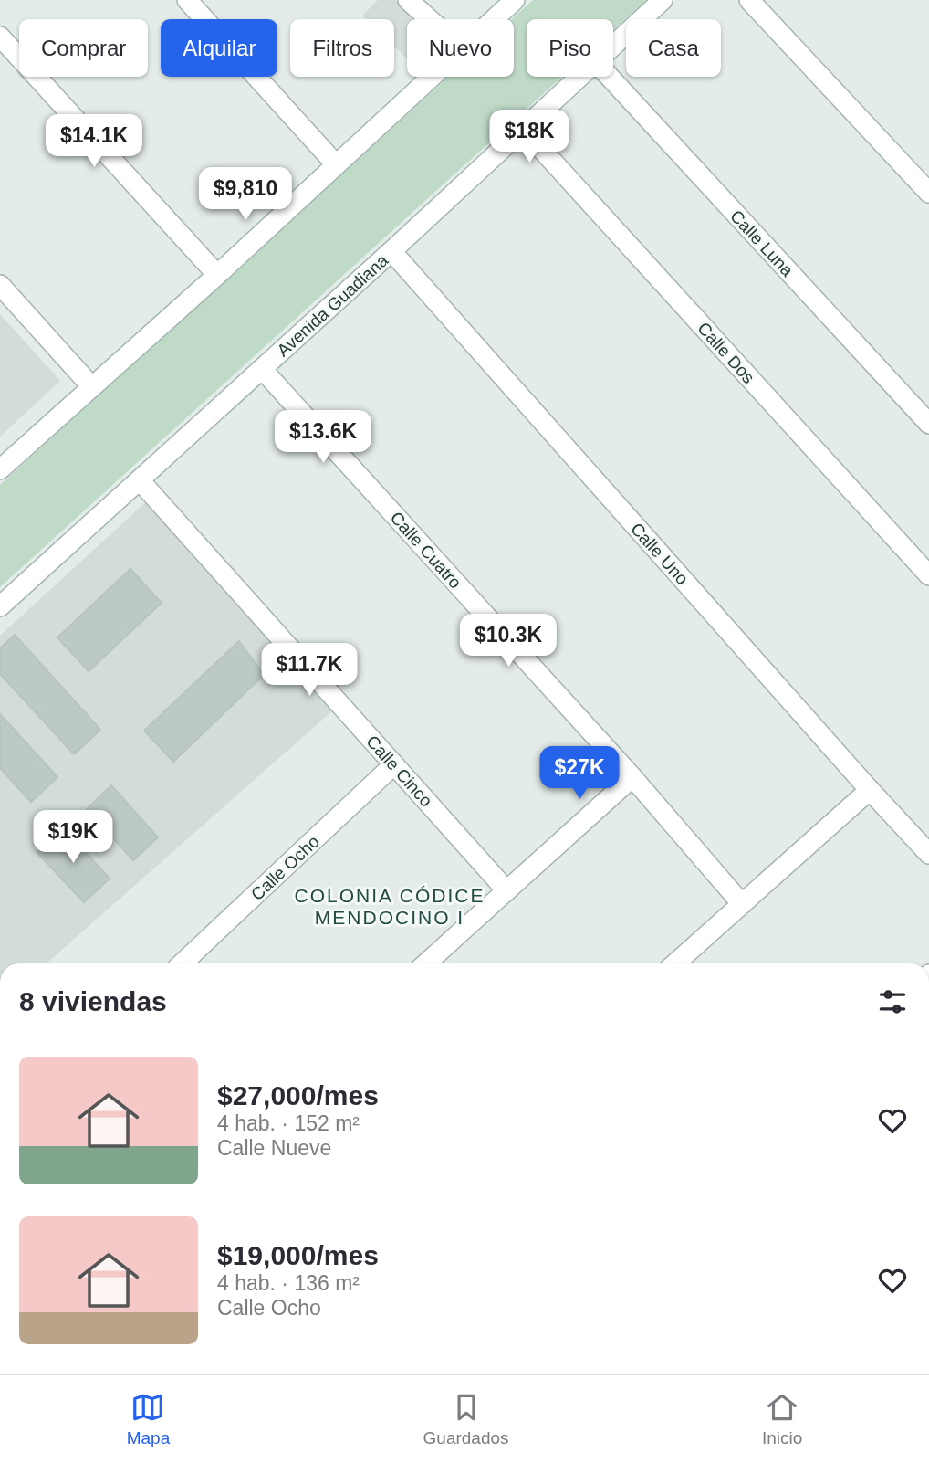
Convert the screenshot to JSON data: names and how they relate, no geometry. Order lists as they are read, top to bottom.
{
  "streets": {
    "street": [
      "Calle Luna",
      "Avenida Guadiana",
      "Calle Dos",
      "Calle Cuatro",
      "Calle Uno",
      "Calle Cinco",
      "Calle Ocho"
    ]
  },
  "crossings": [
    ["Avenida Guadiana", "Calle Dos"],
    ["Avenida Guadiana", "Calle Cuatro"],
    ["Avenida Guadiana", "Calle Uno"],
    ["Avenida Guadiana", "Calle Cinco"],
    ["Calle Cinco", "Calle Ocho"]
  ],
  "districts": ["COLONIA CÓDICE MENDOCINO I"],
  "page": {
    "chip": [
      "Comprar",
      "Alquilar",
      "Filtros",
      "Nuevo",
      "Piso",
      "Casa"
    ],
    "price": [
      "$18K",
      "$14.1K",
      "$9,810",
      "$13.6K",
      "$10.3K",
      "$11.7K",
      "$27K",
      "$19K"
    ],
    "heading": "8 viviendas",
    "list": [
      {
        "name": "$27,000/mes",
        "note": "4 hab. · 152 m² · Calle Nueve"
      },
      {
        "name": "$19,000/mes",
        "note": "4 hab. · 136 m² · Calle Ocho"
      }
    ],
    "tabs": ["Mapa", "Guardados", "Inicio"]
  }
}
